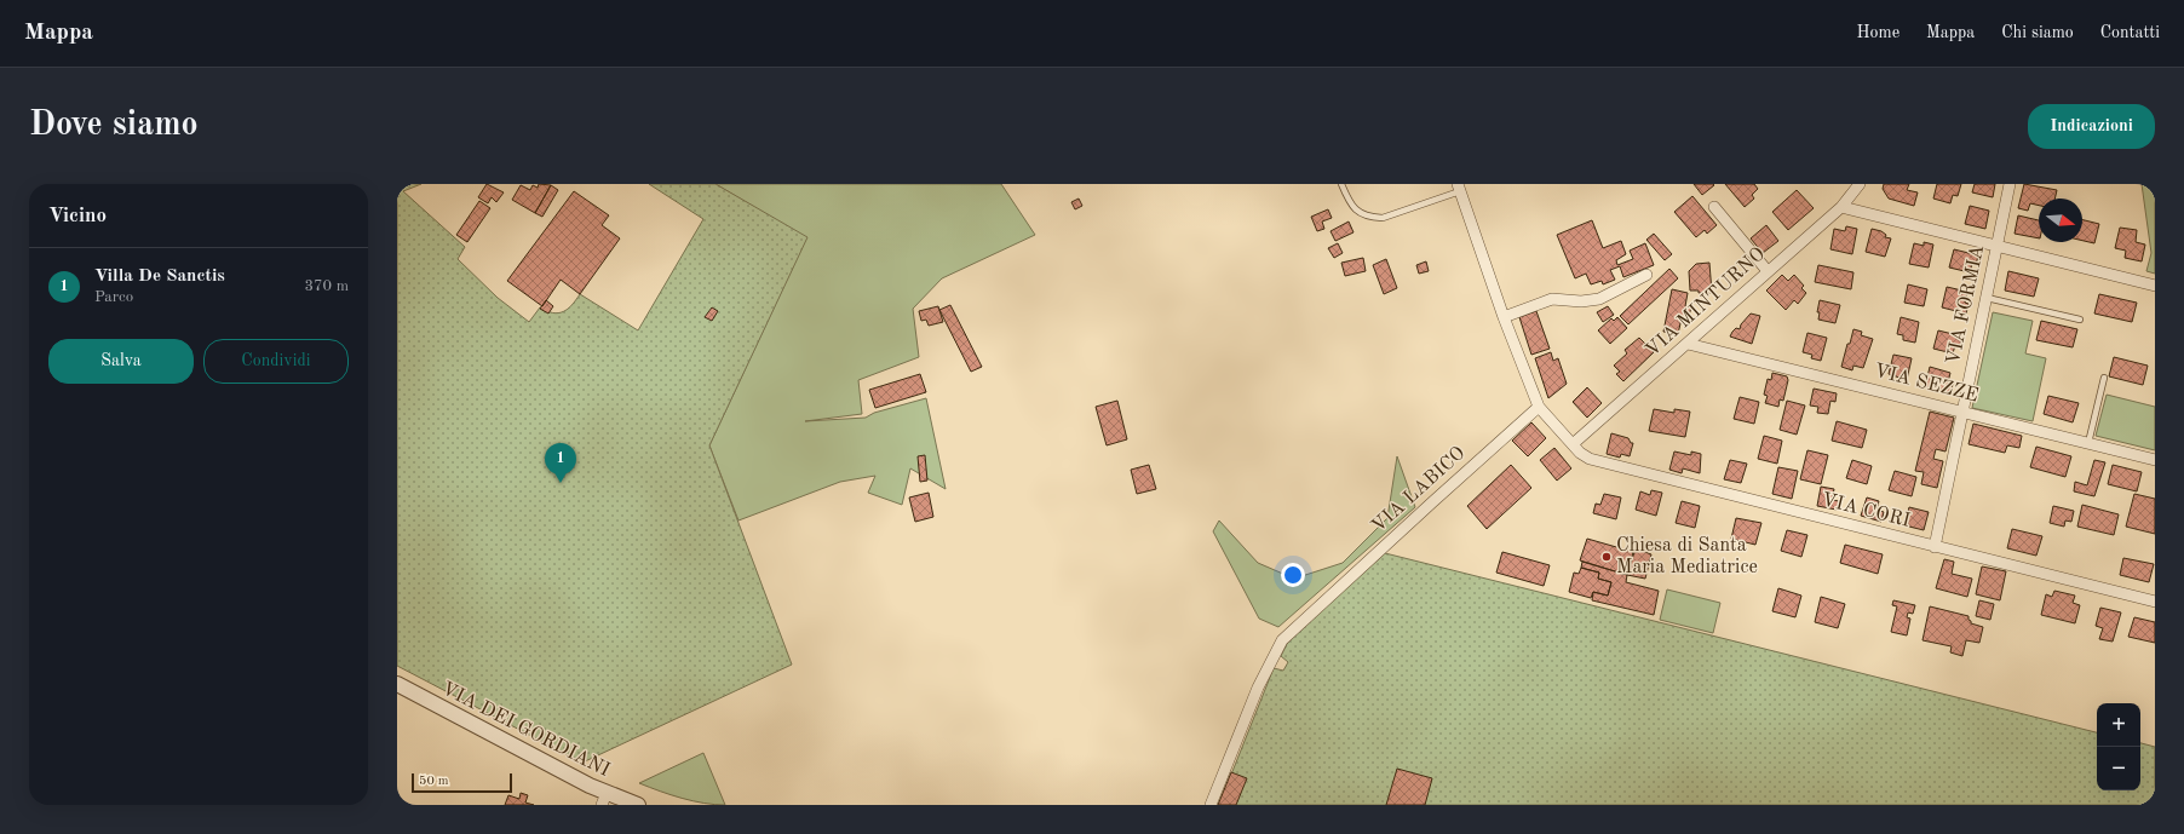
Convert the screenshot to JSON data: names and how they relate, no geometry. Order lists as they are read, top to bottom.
{
  "streets": {
    "street": [
      "VIA MINTURNO",
      "VIA FORMIA",
      "VIA SEZZE",
      "VIA LABICO",
      "VIA CORI",
      "VIA DEI GORDIANI"
    ]
  },
  "crossings": [
    ["VIA MINTURNO", "VIA SEZZE"],
    ["VIA MINTURNO", "VIA CORI"],
    ["VIA FORMIA", "VIA SEZZE"],
    ["VIA FORMIA", "VIA CORI"],
    ["VIA LABICO", "VIA CORI"]
  ],
  "places": ["Chiesa di Santa Maria Mediatrice"],
  "scale_bar": "50 m",
  "north": "right",
  "page": {
    "header": "Mappa",
    "nav": [
      "Home",
      "Mappa",
      "Chi siamo",
      "Contatti"
    ],
    "buttons": [
      "Indicazioni",
      ["Salva", "Condividi"]
    ],
    "title": "Dove siamo",
    "heading": "Vicino",
    "list": [
      {
        "mark": "1",
        "name": "Villa De Sanctis",
        "note": "Parco",
        "value": "370 m"
      }
    ],
    "pins": "1",
    "map_buttons": ["+", "−"],
    "scale": "50 m"
  }
}
